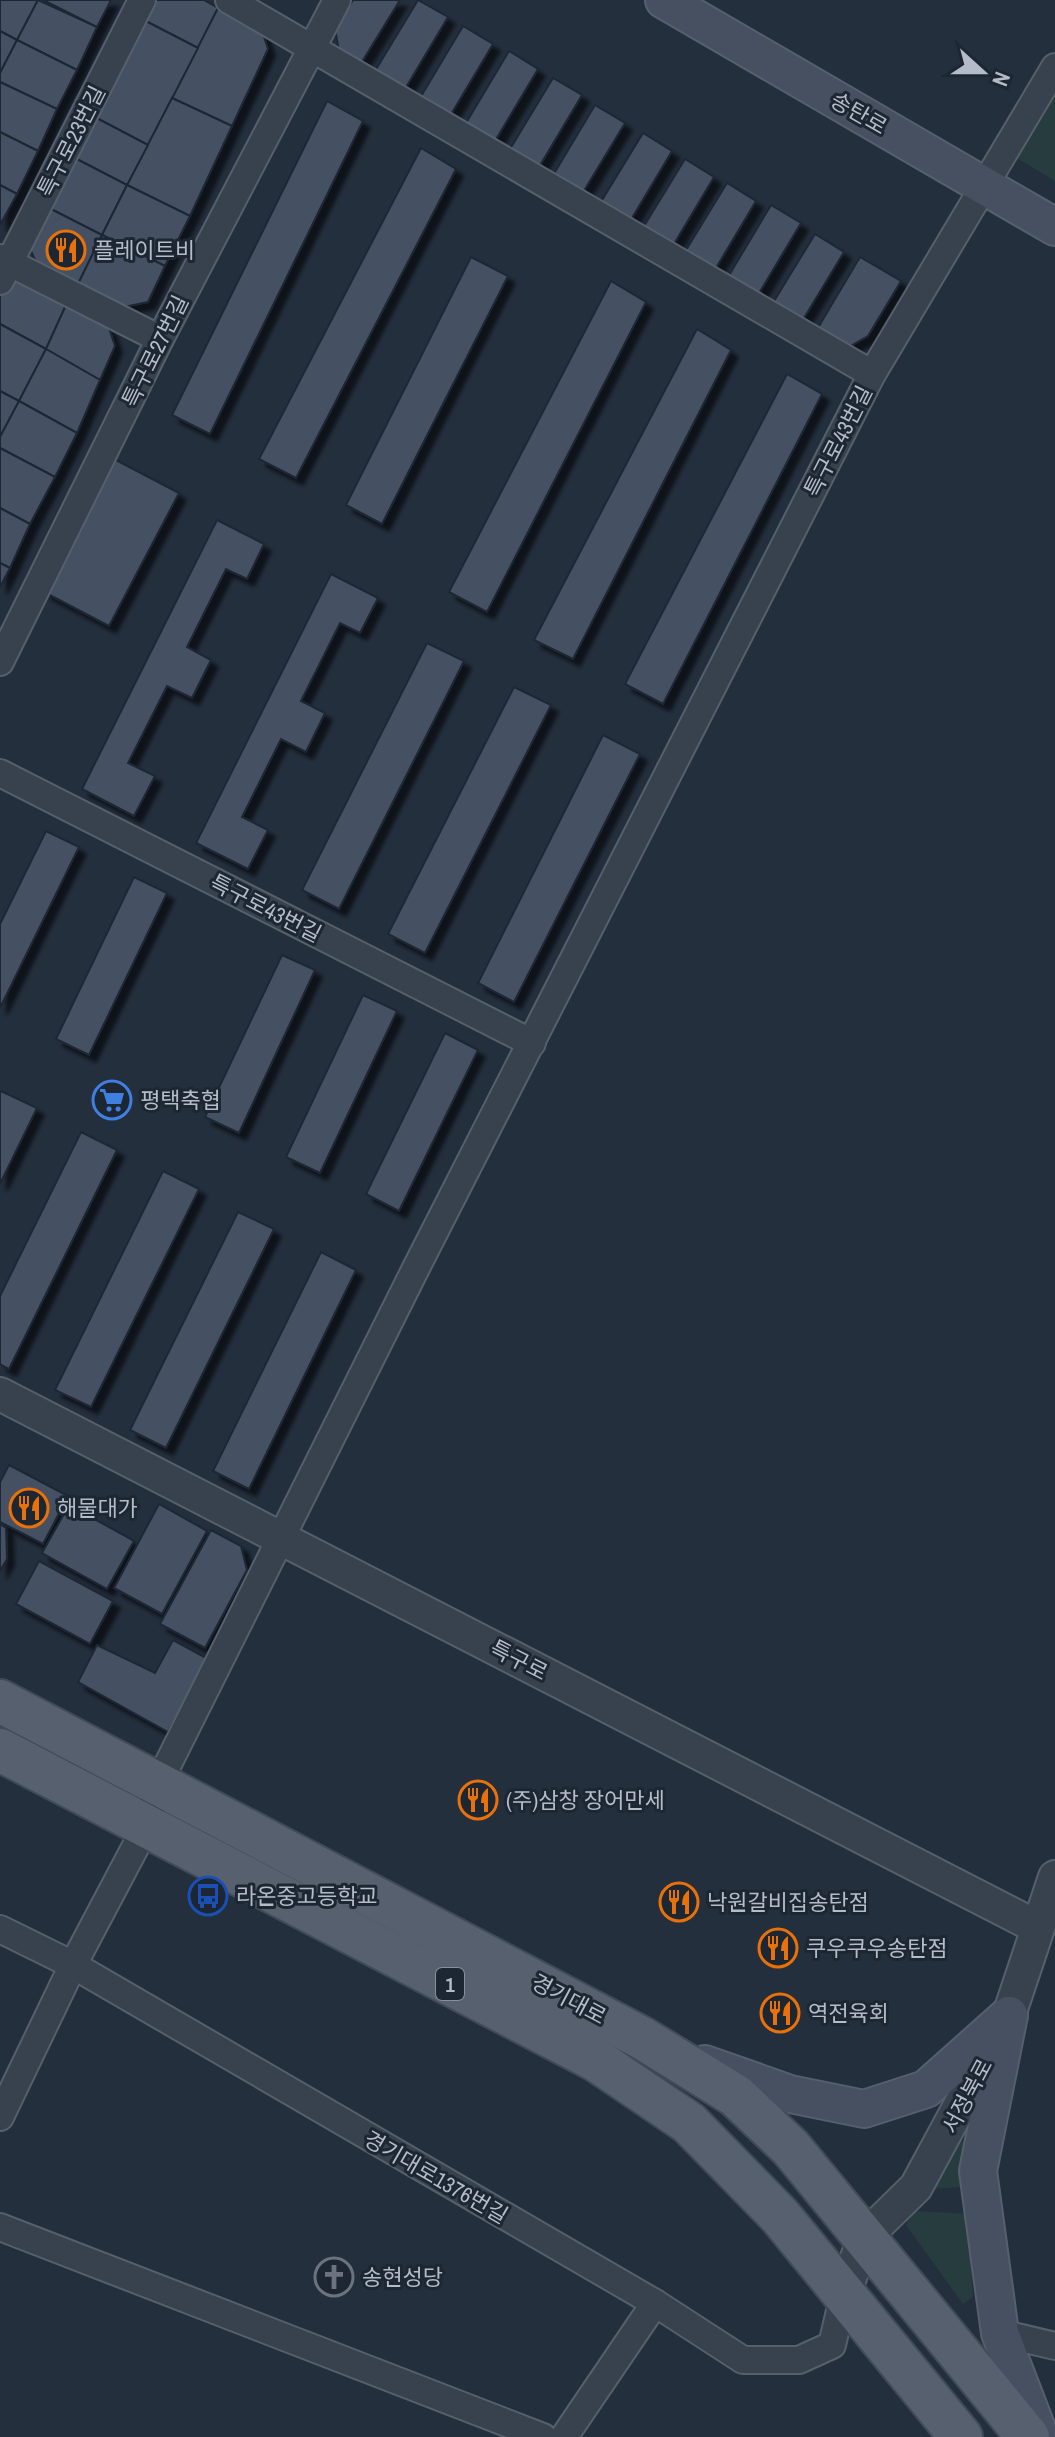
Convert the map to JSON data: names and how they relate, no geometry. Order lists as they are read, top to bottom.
{
  "streets": {
    "main road": ["송탄로", "1", "경기대로"],
    "street": [
      "특구로23번길",
      "특구로27번길",
      "특구로43번길",
      "특구로",
      "서정북로",
      "경기대로1376번길"
    ]
  },
  "crossings": [
    ["특구로27번길", "특구로43번길"],
    ["특구로43번길", "특구로"],
    ["특구로43번길", "경기대로"],
    ["특구로43번길", "경기대로1376번길"],
    ["특구로", "서정북로"],
    ["경기대로", "서정북로"],
    ["경기대로", "경기대로1376번길"],
    ["서정북로", "경기대로1376번길"]
  ],
  "places": {
    "restaurant": [
      "플레이트비",
      "해물대가",
      "(주)삼창 장어만세",
      "낙원갈비집송탄점",
      "쿠우쿠우송탄점",
      "역전육회"
    ],
    "supermarket": ["평택축협"],
    "bus stop": ["라온중고등학교"],
    "church": ["송현성당"]
  },
  "north": "right"
}
